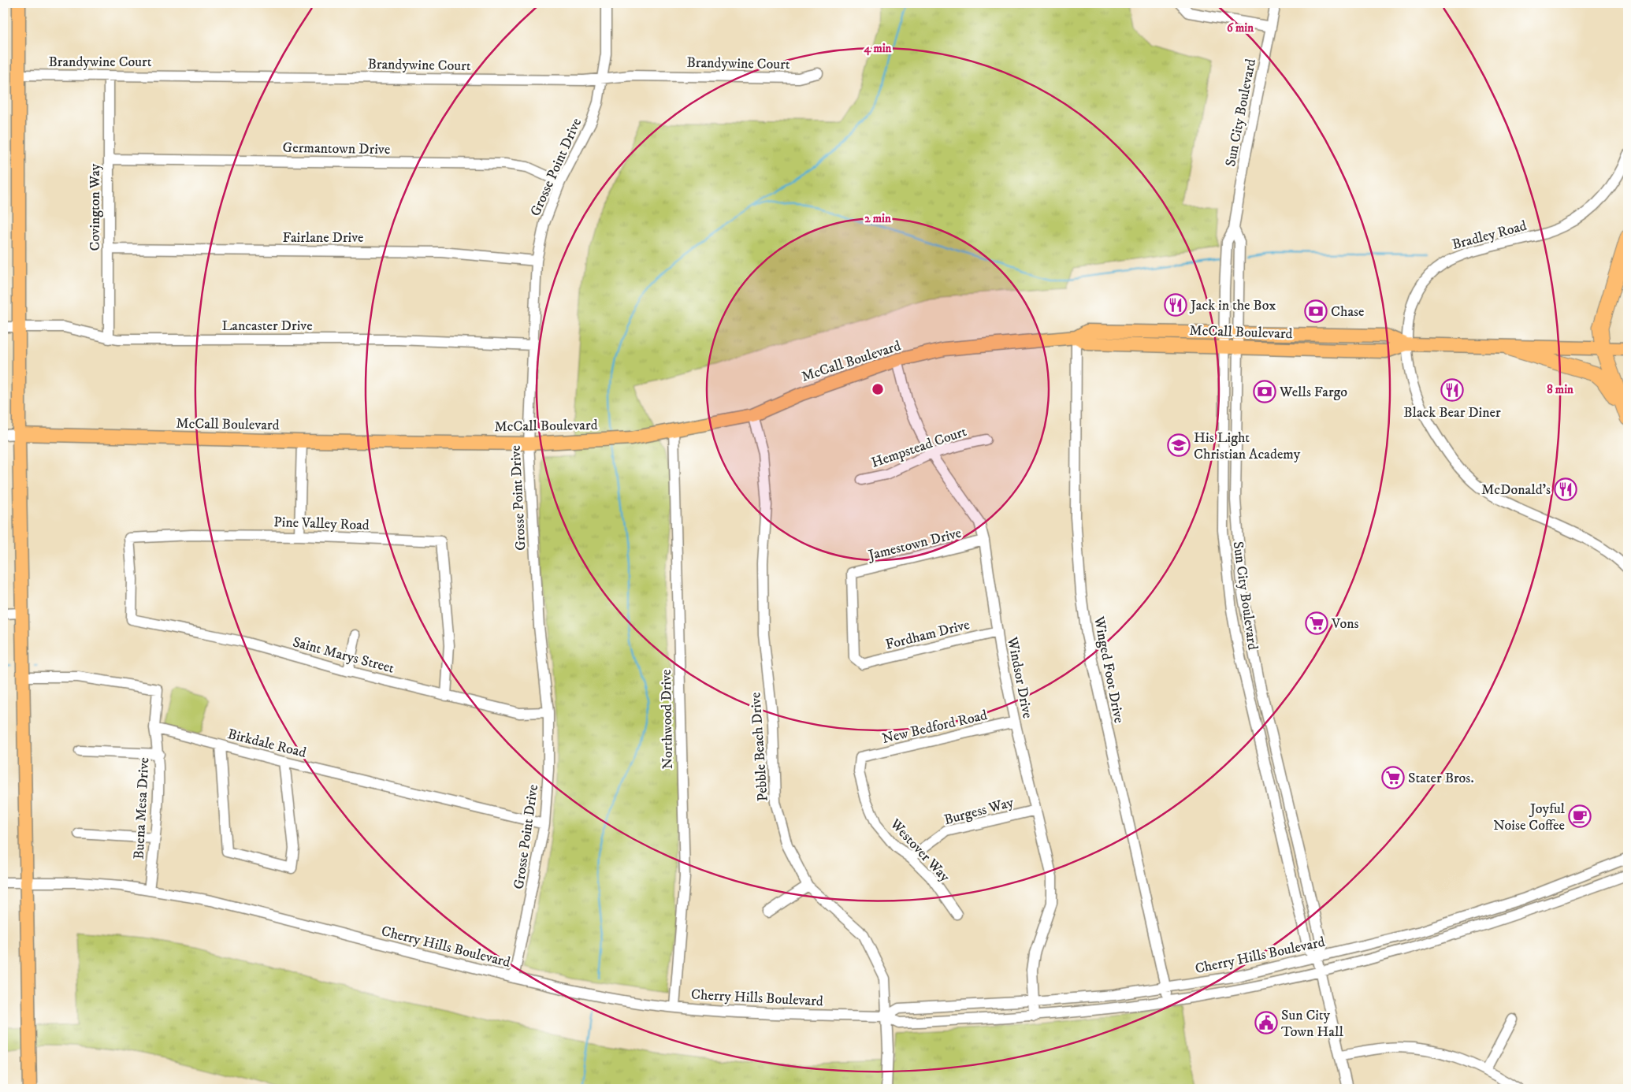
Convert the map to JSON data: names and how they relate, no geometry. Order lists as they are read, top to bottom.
{
  "streets": {
    "main road": ["McCall Boulevard"],
    "street": [
      "Brandywine Court",
      "Sun City Boulevard",
      "Germantown Drive",
      "Grosse Point Drive",
      "Covington Way",
      "Bradley Road",
      "Fairlane Drive",
      "Lancaster Drive",
      "Hempstead Court",
      "Pine Valley Road",
      "Jamestown Drive",
      "Fordham Drive",
      "Saint Marys Street",
      "Winged Foot Drive",
      "Windsor Drive",
      "Northwood Drive",
      "New Bedford Road",
      "Birkdale Road",
      "Pebble Beach Drive",
      "Buena Mesa Drive",
      "Burgess Way",
      "Westover Way",
      "Cherry Hills Boulevard"
    ]
  },
  "crossings": [
    ["Brandywine Court", "Grosse Point Drive"],
    ["Brandywine Court", "Covington Way"],
    ["Sun City Boulevard", "McCall Boulevard"],
    ["Sun City Boulevard", "Cherry Hills Boulevard"],
    ["Germantown Drive", "Grosse Point Drive"],
    ["Germantown Drive", "Covington Way"],
    ["Grosse Point Drive", "Fairlane Drive"],
    ["Grosse Point Drive", "Lancaster Drive"],
    ["Grosse Point Drive", "McCall Boulevard"],
    ["Grosse Point Drive", "Saint Marys Street"],
    ["Grosse Point Drive", "Birkdale Road"],
    ["Grosse Point Drive", "Cherry Hills Boulevard"],
    ["Covington Way", "Fairlane Drive"],
    ["Covington Way", "Lancaster Drive"],
    ["Bradley Road", "McCall Boulevard"],
    ["McCall Boulevard", "Winged Foot Drive"],
    ["McCall Boulevard", "Windsor Drive"],
    ["McCall Boulevard", "Northwood Drive"],
    ["McCall Boulevard", "Pebble Beach Drive"],
    ["Hempstead Court", "Windsor Drive"],
    ["Pine Valley Road", "Saint Marys Street"],
    ["Jamestown Drive", "Fordham Drive"],
    ["Jamestown Drive", "Windsor Drive"],
    ["Fordham Drive", "Windsor Drive"],
    ["Winged Foot Drive", "Cherry Hills Boulevard"],
    ["Windsor Drive", "New Bedford Road"],
    ["Windsor Drive", "Burgess Way"],
    ["Windsor Drive", "Cherry Hills Boulevard"],
    ["Northwood Drive", "Cherry Hills Boulevard"],
    ["New Bedford Road", "Westover Way"],
    ["Birkdale Road", "Buena Mesa Drive"],
    ["Pebble Beach Drive", "Cherry Hills Boulevard"],
    ["Buena Mesa Drive", "Cherry Hills Boulevard"],
    ["Burgess Way", "Westover Way"]
  ],
  "places": {
    "restaurant": ["Jack in the Box", "Black Bear Diner", "McDonald's"],
    "bank": ["Chase", "Wells Fargo"],
    "school or university": ["His Light Christian Academy"],
    "supermarket": ["Vons", "Stater Bros."],
    "cafe": ["Joyful Noise Coffee"],
    "public building": ["Sun City Town Hall"]
  },
  "rings": [
    "6 min",
    "4 min",
    "2 min",
    "8 min"
  ]
}
